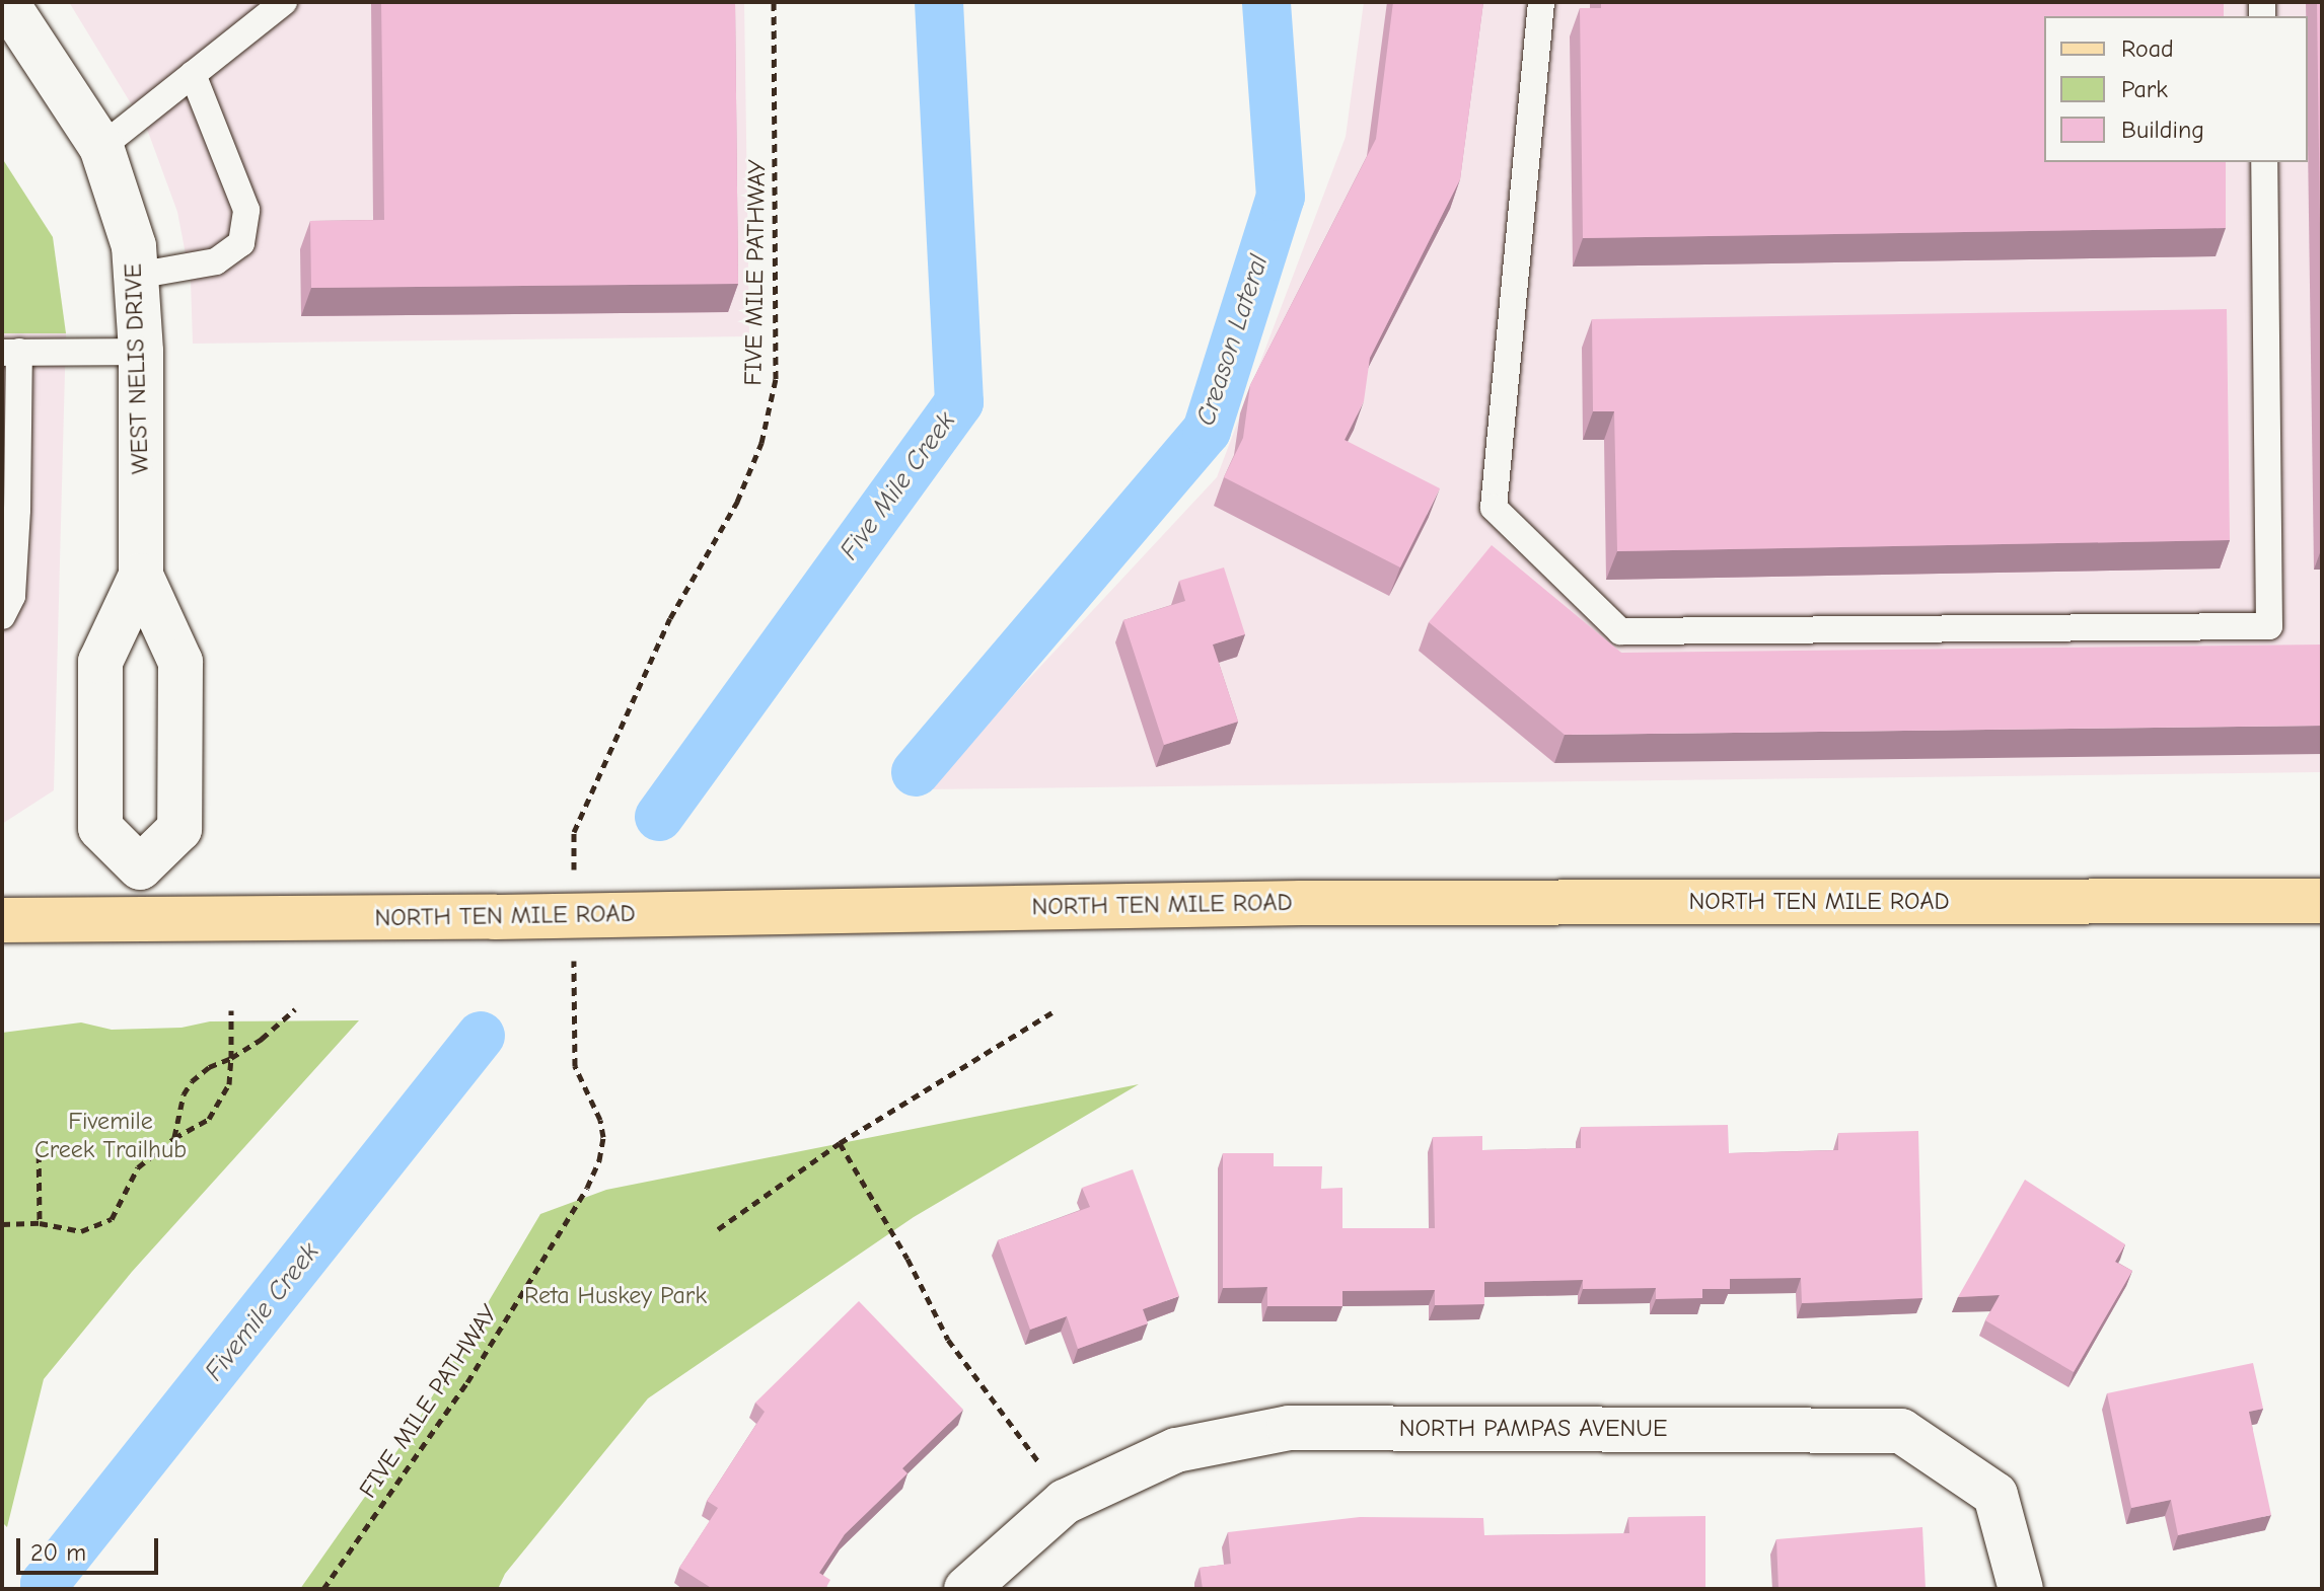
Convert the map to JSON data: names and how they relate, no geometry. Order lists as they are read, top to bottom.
{
  "streets": {
    "main road": ["NORTH TEN MILE ROAD"],
    "street": ["WEST NELIS DRIVE", "NORTH PAMPAS AVENUE"],
    "path": ["FIVE MILE PATHWAY"]
  },
  "water": ["Creason Lateral", "Five Mile Creek", "Fivemile Creek"],
  "parks": ["Fivemile Creek Trailhub", "Reta Huskey Park"],
  "legend": ["Road", "Park", "Building"],
  "scale_bar": "20 m"
}
